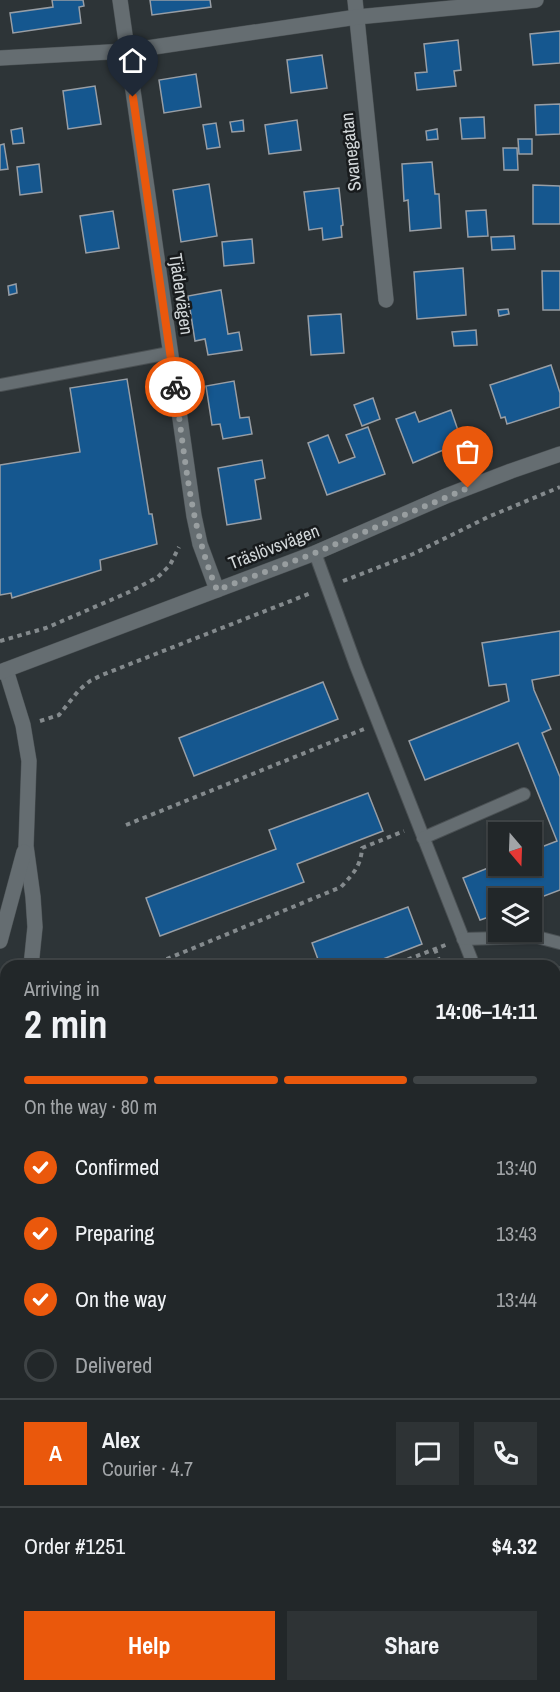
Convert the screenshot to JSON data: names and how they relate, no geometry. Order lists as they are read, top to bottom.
{
  "streets": {
    "street": ["Svanegatan", "Tjädervägen", "Träslövsvägen"]
  },
  "crossings": [
    ["Tjädervägen", "Träslövsvägen"]
  ],
  "north": "bottom",
  "page": {
    "heading": ["2 min", "Arriving in", "14:06–14:11"],
    "panel": [
      "Alex",
      "Courier · 4.7",
      "Order #1251",
      "$4.32"
    ],
    "bar": "On the way · 80 m",
    "list": [
      ["Confirmed", "13:40"],
      ["Preparing", "13:43"],
      ["On the way", "13:44"],
      "Delivered"
    ],
    "round": "A",
    "buttons": ["Help", "Share"]
  }
}
